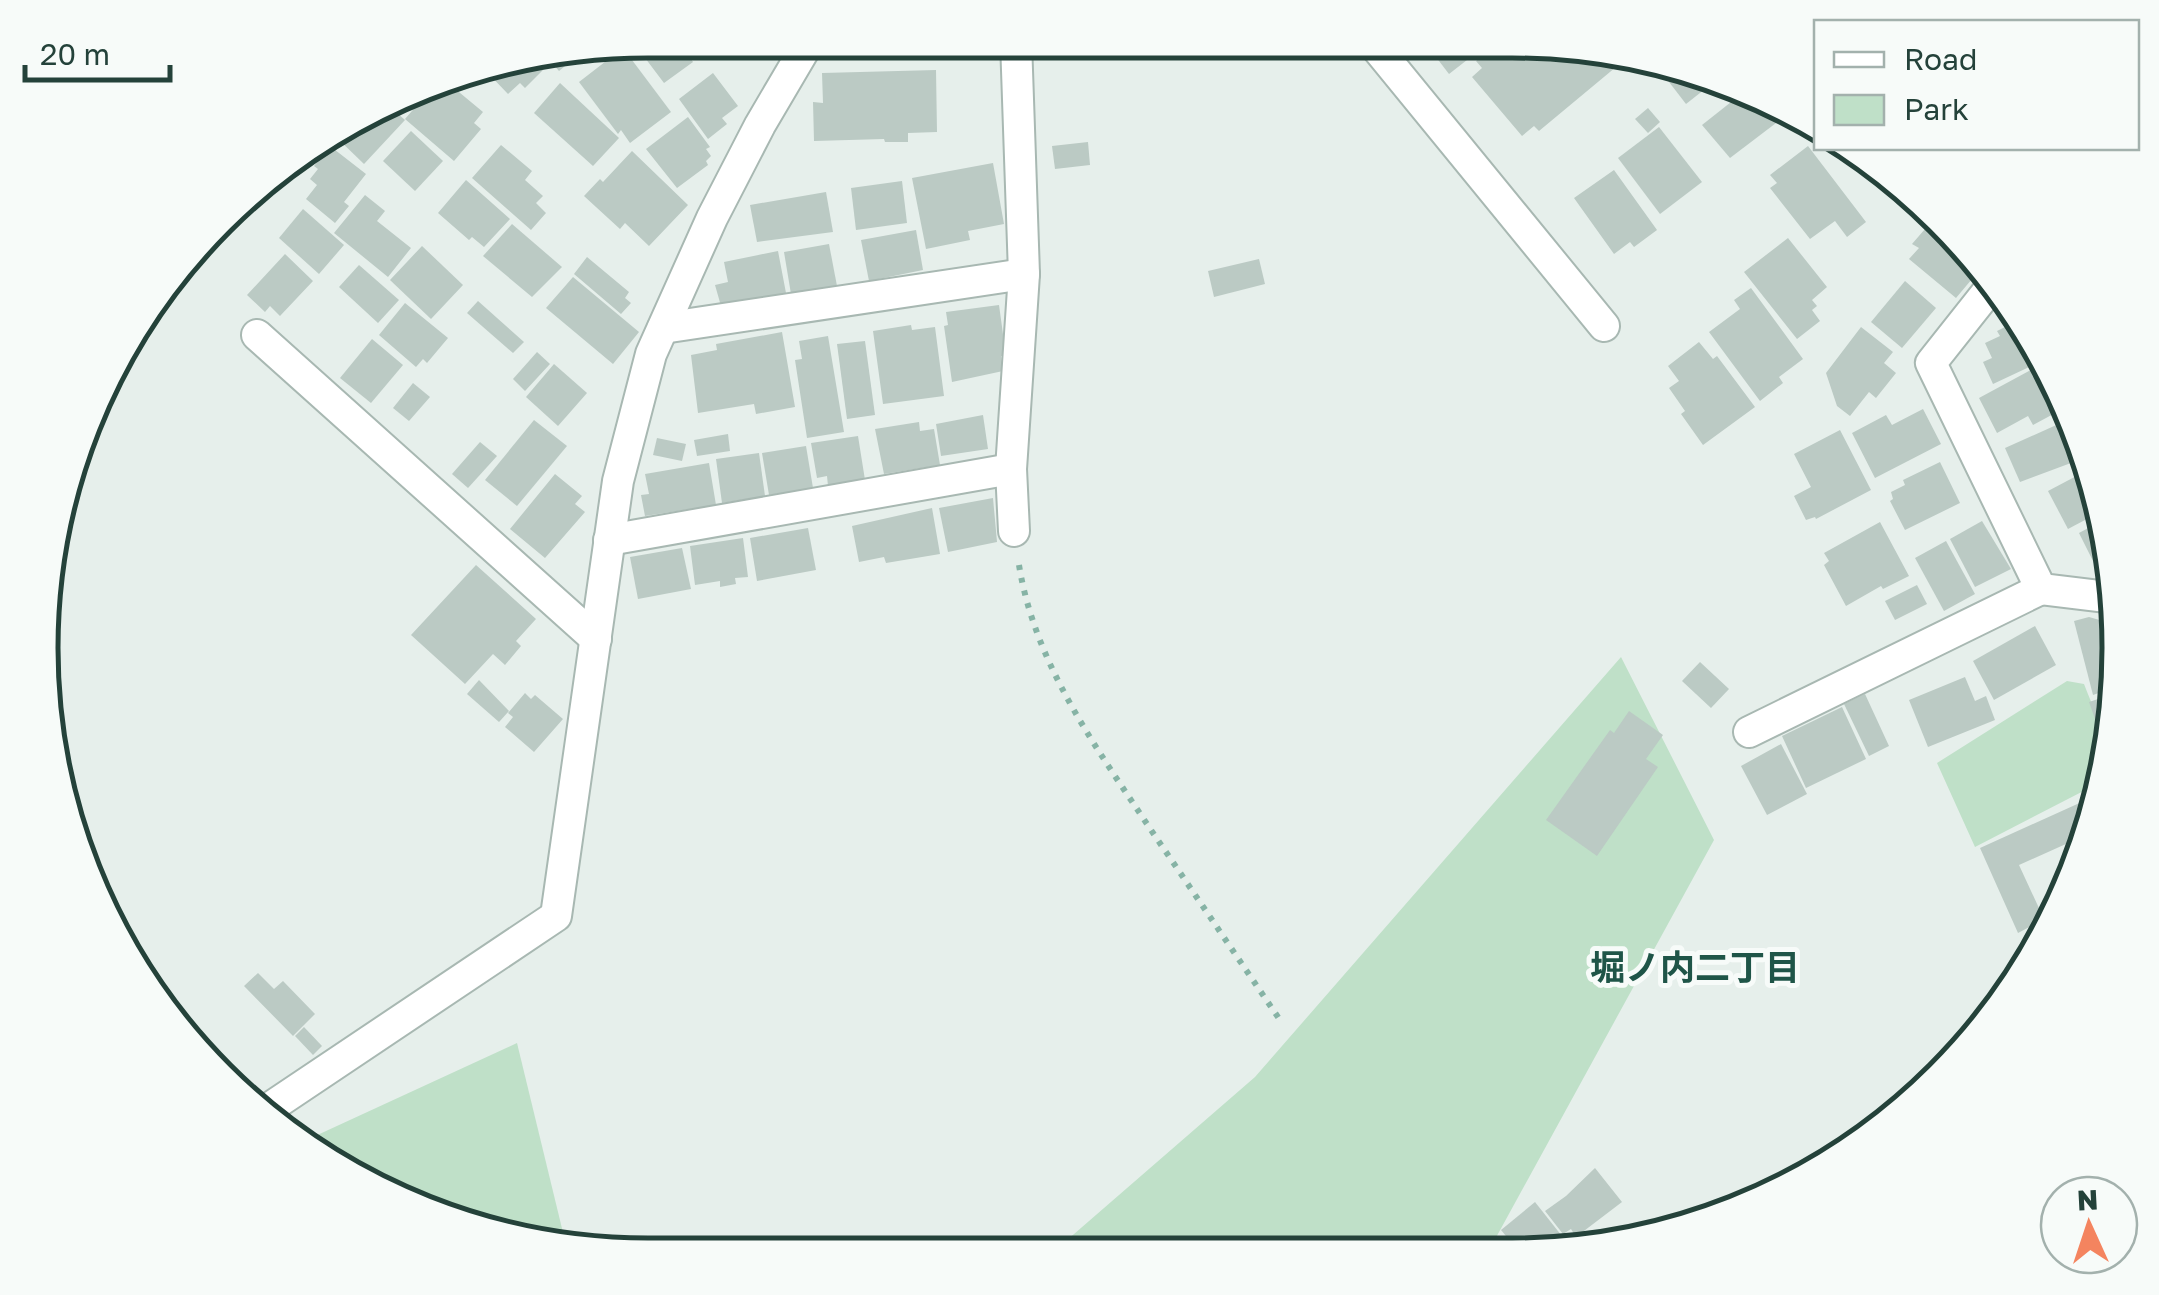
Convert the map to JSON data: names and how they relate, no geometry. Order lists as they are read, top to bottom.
{
  "districts": ["堀ノ内二丁目"],
  "legend": ["Road", "Park"],
  "scale_bar": "20 m",
  "north": "top"
}
